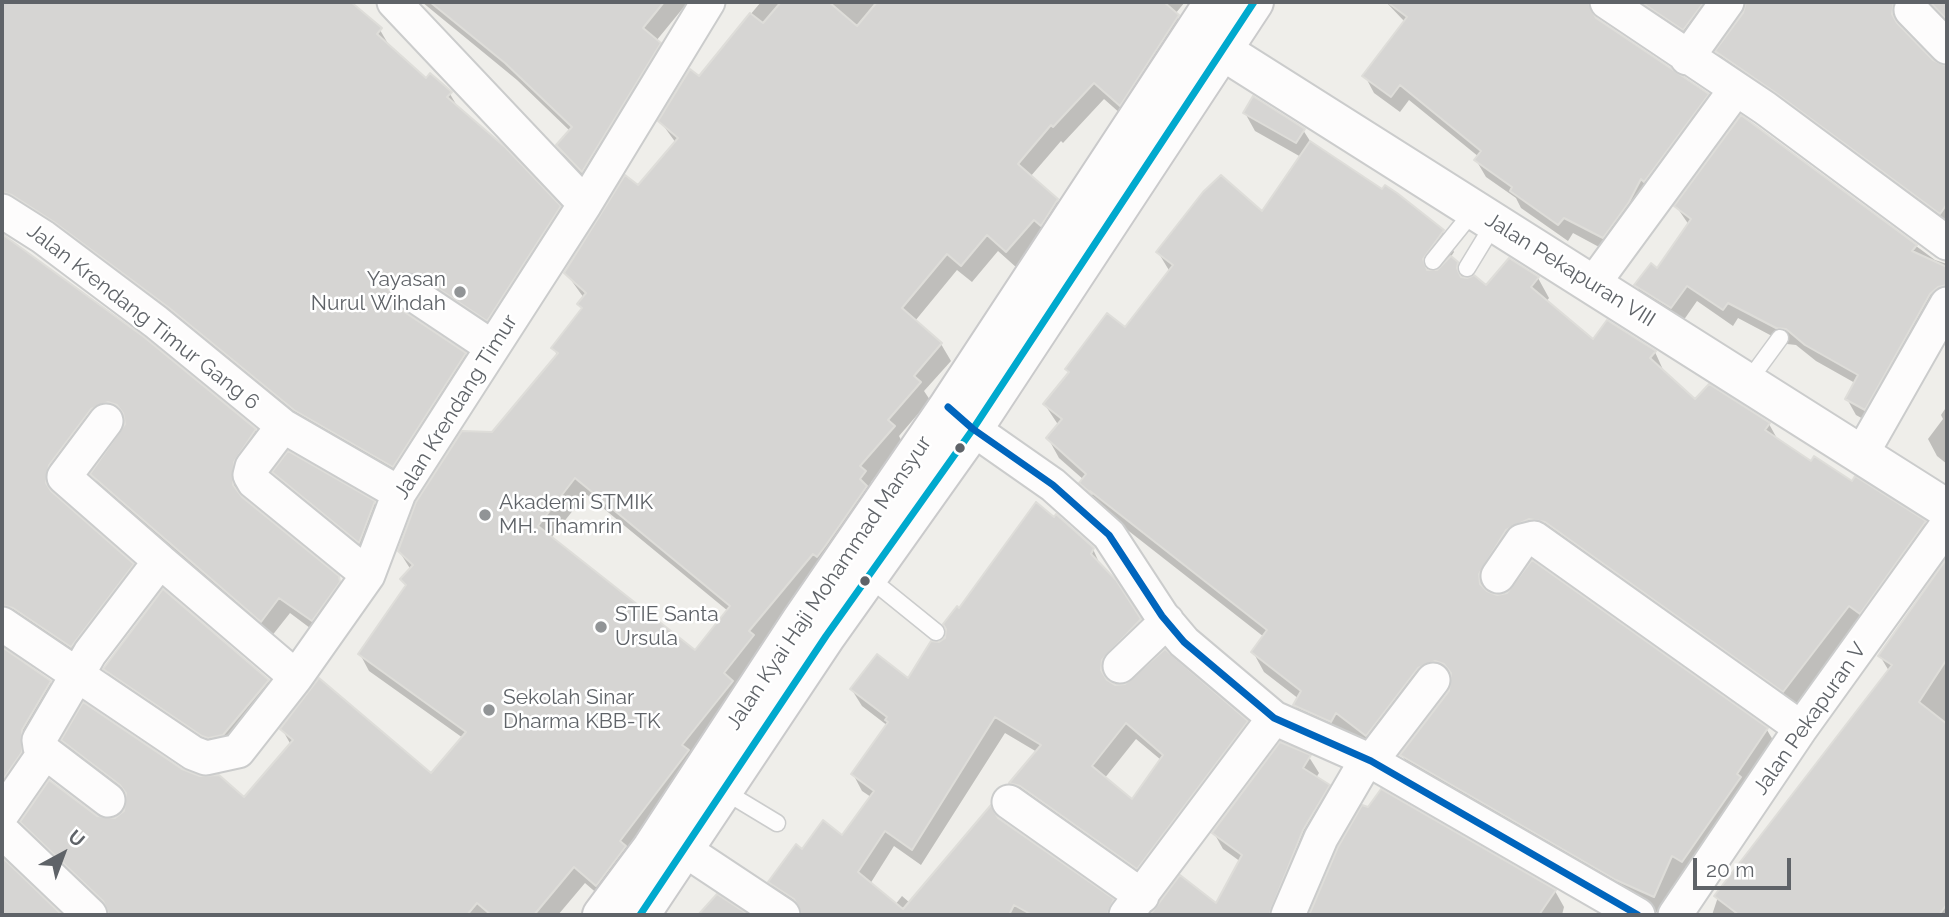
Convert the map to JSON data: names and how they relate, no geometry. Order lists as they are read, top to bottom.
{
  "streets": {
    "main road": ["Jalan Pekapuran VIII", "Jalan Kyai Haji Mohammad Mansyur"],
    "street": ["Jalan Krendang Timur Gang 6", "Jalan Krendang Timur", "Jalan Pekapuran V"]
  },
  "crossings": [
    ["Jalan Pekapuran VIII", "Jalan Kyai Haji Mohammad Mansyur"],
    ["Jalan Krendang Timur Gang 6", "Jalan Krendang Timur"]
  ],
  "places": [
    "Yayasan Nurul Wihdah",
    "Akademi STMIK MH. Thamrin",
    "STIE Santa Ursula",
    "Sekolah Sinar Dharma KBB-TK"
  ],
  "lines": ["transit line 20"],
  "scale_bar": "20 m",
  "north": "top right"
}
